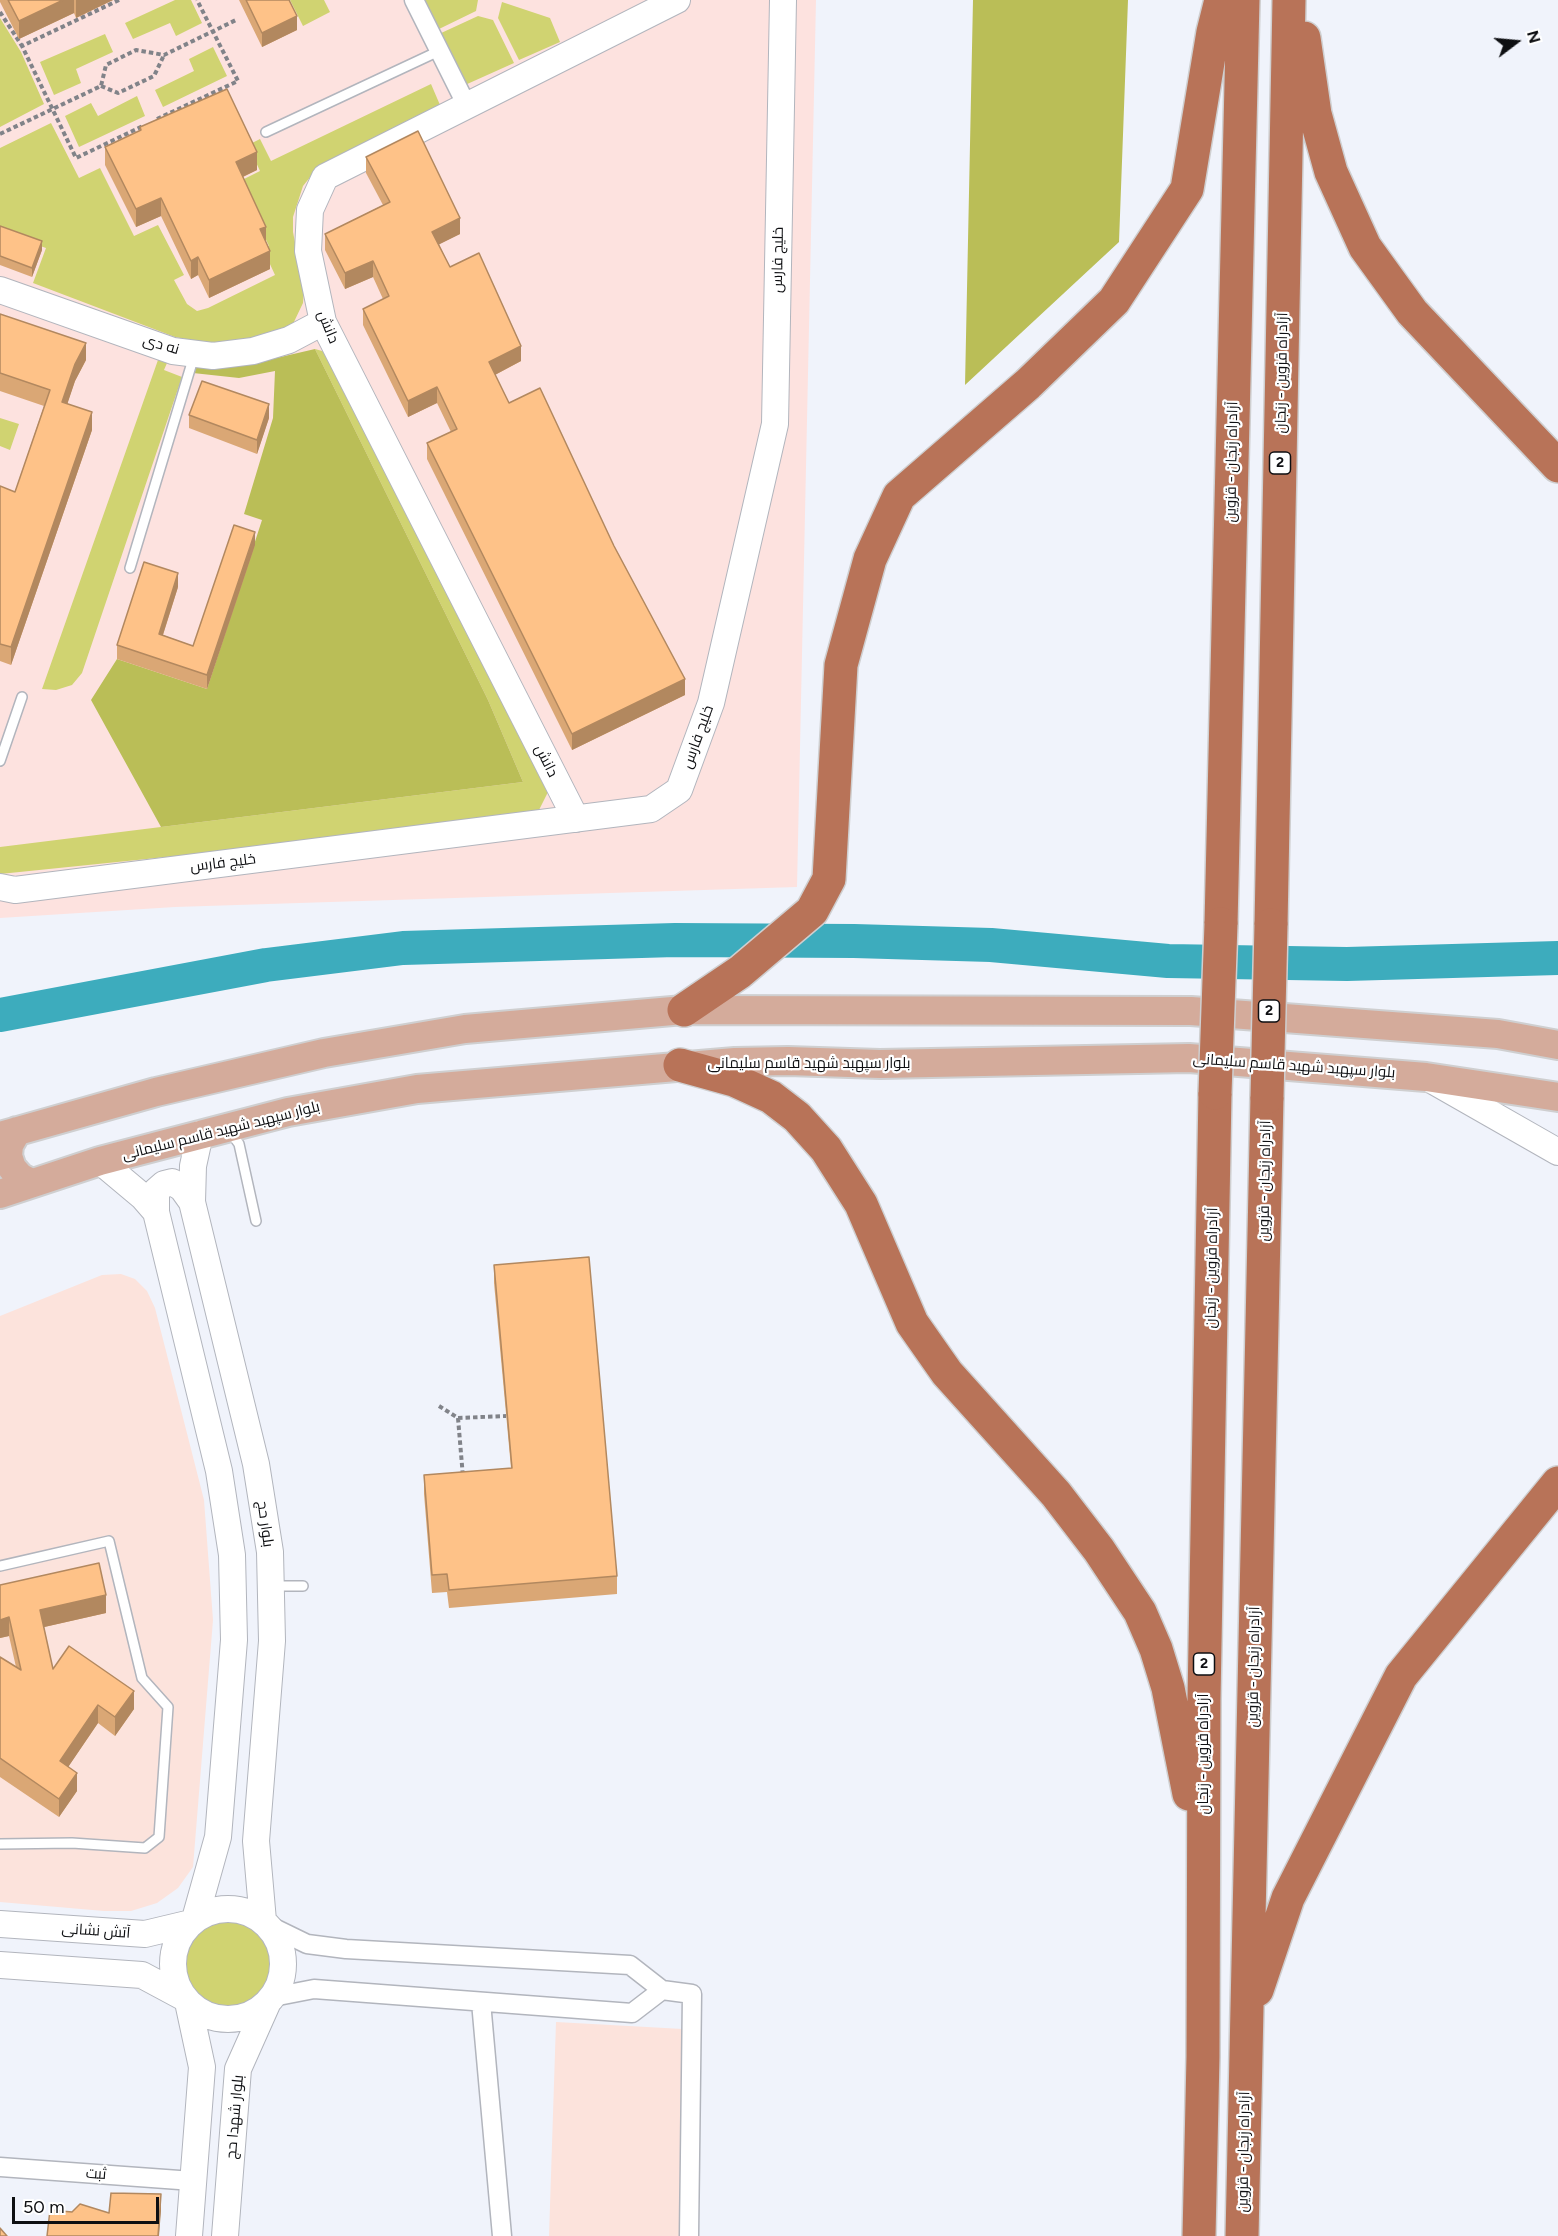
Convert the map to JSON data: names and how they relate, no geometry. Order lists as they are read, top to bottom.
{
  "streets": {
    "highway": ["آزادراه قزوین - زنجان", "آزادراه زنجان - قزوین", "2"],
    "main road": [
      "خلیج فارس",
      "دانش",
      "نه دی",
      "بلوار سپهبد شهید قاسم سلیمانی",
      "بلوار حج",
      "آتش نشانی",
      "بلوار شهدا حج"
    ],
    "street": ["ثبت"]
  },
  "crossings": [
    ["خلیج فارس", "دانش"],
    ["دانش", "نه دی"],
    ["آزادراه قزوین - زنجان", "آزادراه زنجان - قزوین"],
    ["بلوار سپهبد شهید قاسم سلیمانی", "بلوار حج"],
    ["بلوار حج", "آتش نشانی"],
    ["بلوار حج", "بلوار شهدا حج"],
    ["آتش نشانی", "بلوار شهدا حج"]
  ],
  "scale_bar": "50 m",
  "north": "right"
}
